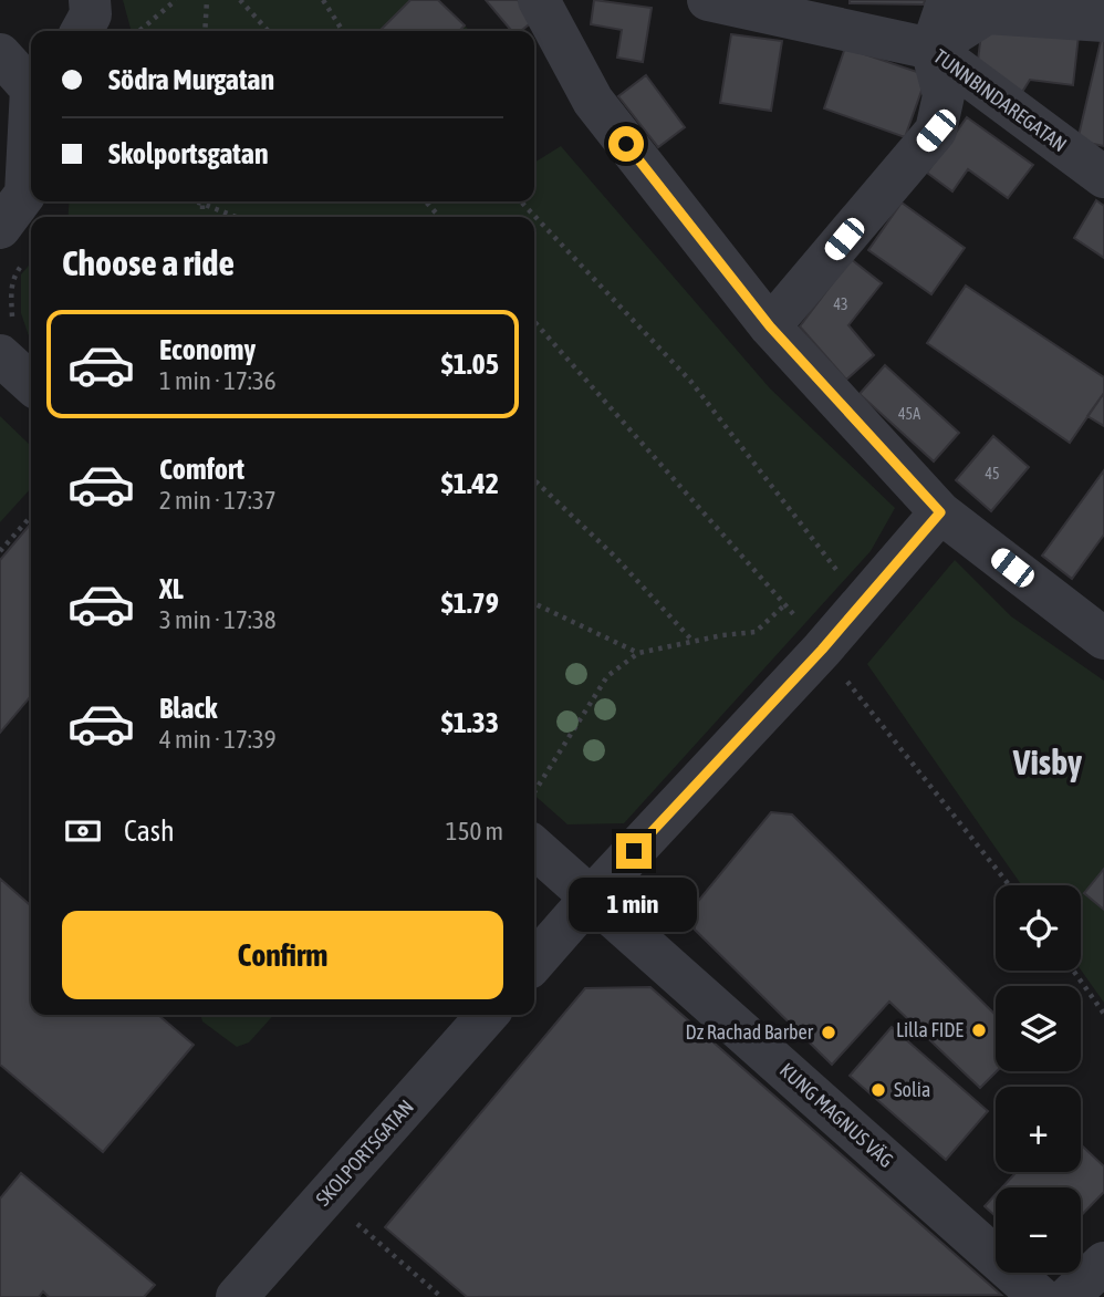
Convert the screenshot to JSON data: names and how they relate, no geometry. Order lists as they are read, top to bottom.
{
  "streets": {
    "street": ["TUNNBINDAREGATAN", "KUNG MAGNUS VÄG", "SKOLPORTSGATAN"]
  },
  "districts": ["Visby"],
  "places": ["Lilla FIDE", "Dz Rachad Barber", "Solia"],
  "house_numbers": ["43", "45A", "45"],
  "page": {
    "banner": ["Södra Murgatan", "Skolportsgatan"],
    "heading": "Choose a ride",
    "list": [
      {
        "name": "Economy",
        "note": "1 min · 17:36",
        "value": "$1.05"
      },
      {
        "name": "Comfort",
        "note": "2 min · 17:37",
        "value": "$1.42"
      },
      {
        "name": "XL",
        "note": "3 min · 17:38",
        "value": "$1.79"
      },
      {
        "name": "Black",
        "note": "4 min · 17:39",
        "value": "$1.33"
      }
    ],
    "pay": ["Cash", "150 m"],
    "bubble": "1 min",
    "map_buttons": ["+", "−"],
    "buttons": "Confirm"
  }
}
